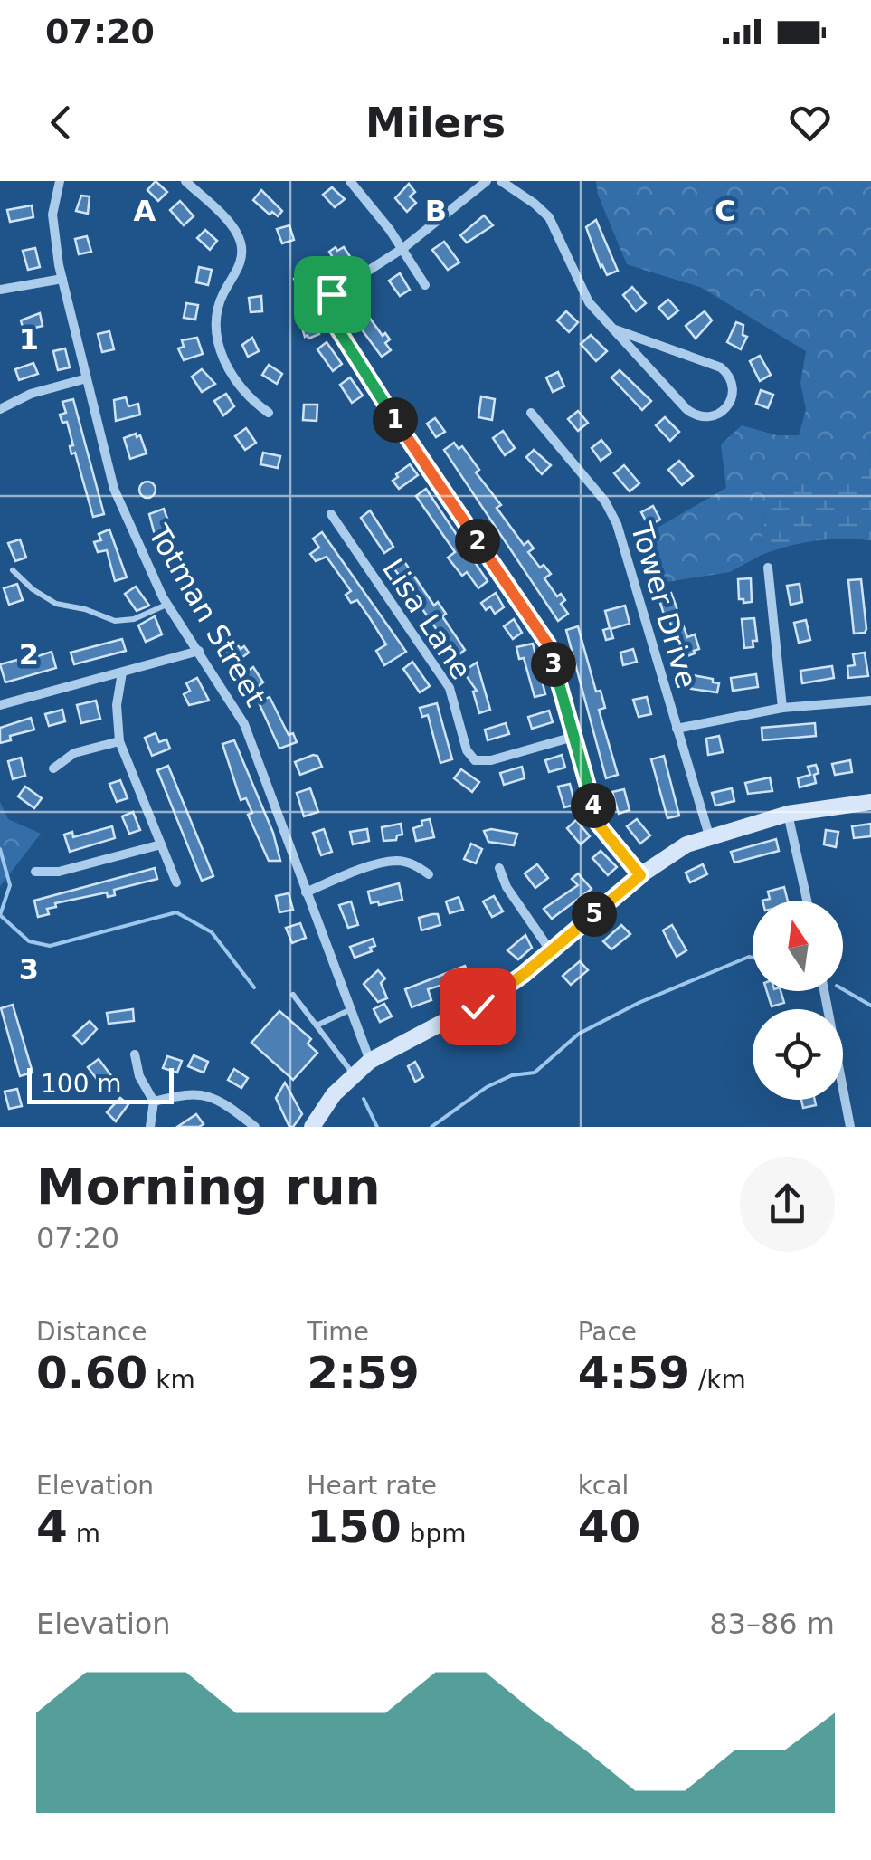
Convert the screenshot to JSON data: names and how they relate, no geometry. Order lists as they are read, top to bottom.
{
  "streets": {
    "street": ["Tower Drive", "Totman Street", "Lisa Lane"]
  },
  "scale_bar": "100 m",
  "north": "top",
  "page": {
    "status": "07:20",
    "header": "Milers",
    "pins": [
      "1",
      "2",
      "3",
      "4",
      "5"
    ],
    "scale": "100 m",
    "heading": ["Morning run", "07:20"],
    "stats": [
      ["Distance", "0.60 km"],
      ["Time", "2:59"],
      ["Pace", "4:59 /km"],
      ["Elevation", "4 m"],
      ["Heart rate", "150 bpm"],
      ["kcal", "40"]
    ],
    "chart": ["Elevation", "83–86 m"]
  },
  "grid": {
    "columns": ["A", "B", "C"],
    "rows": ["1", "2", "3"]
  }
}
